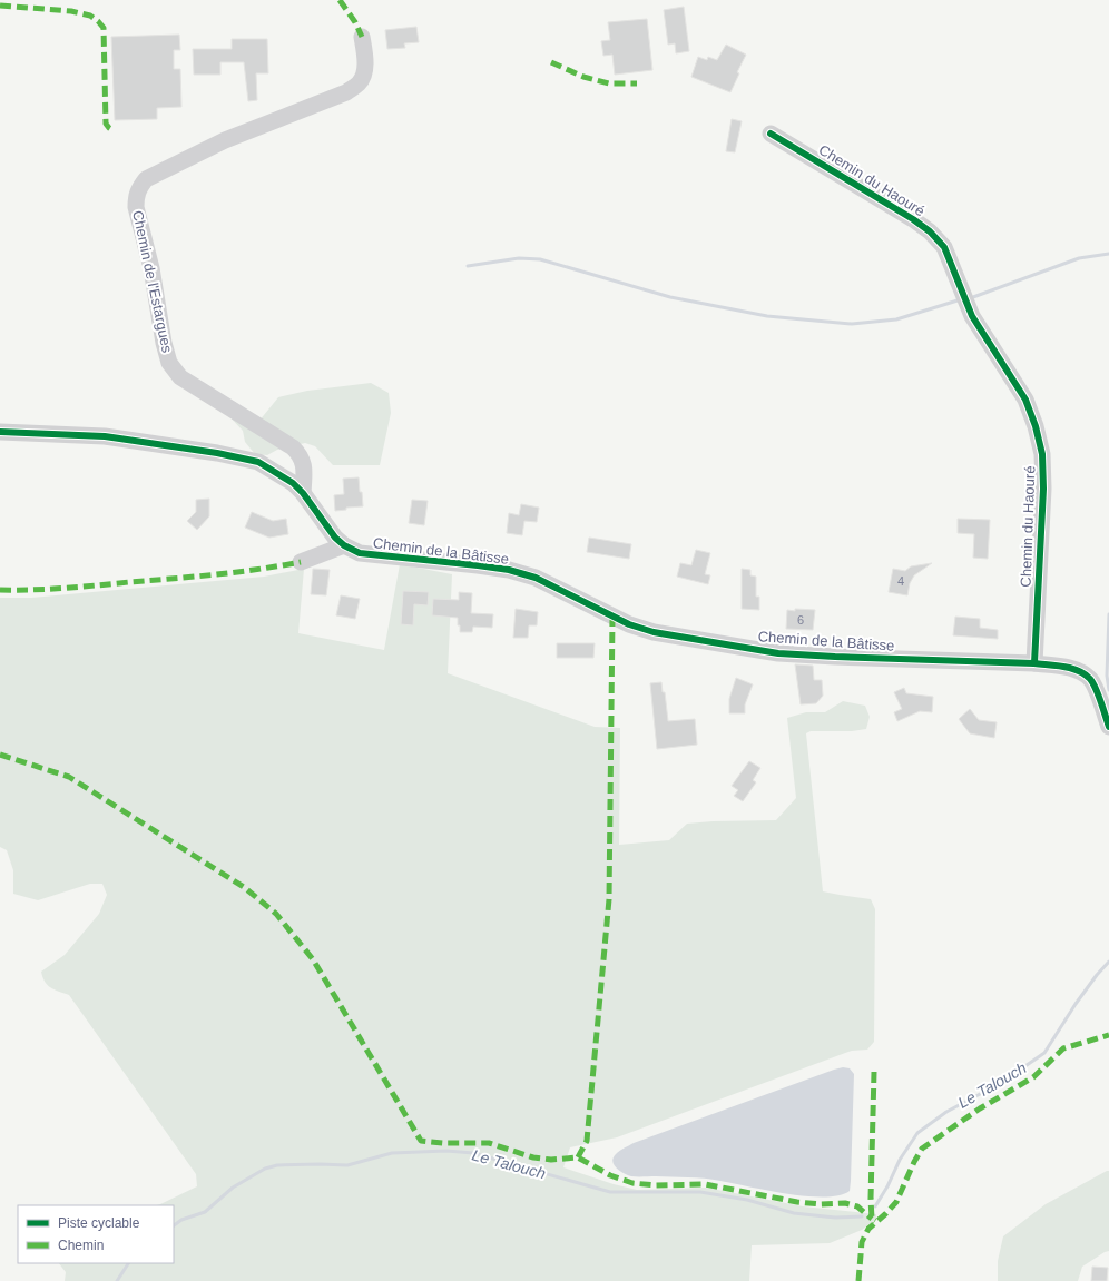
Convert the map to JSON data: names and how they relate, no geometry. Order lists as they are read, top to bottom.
{
  "streets": {
    "street": ["Chemin du Haouré", "Chemin de l'Estargues", "Chemin de la Bâtisse"]
  },
  "crossings": [
    ["Chemin du Haouré", "Chemin de la Bâtisse"],
    ["Chemin de l'Estargues", "Chemin de la Bâtisse"]
  ],
  "water": ["Le Talouch"],
  "house_numbers": ["4", "6"],
  "legend": ["Piste cyclable", "Chemin"]
}
